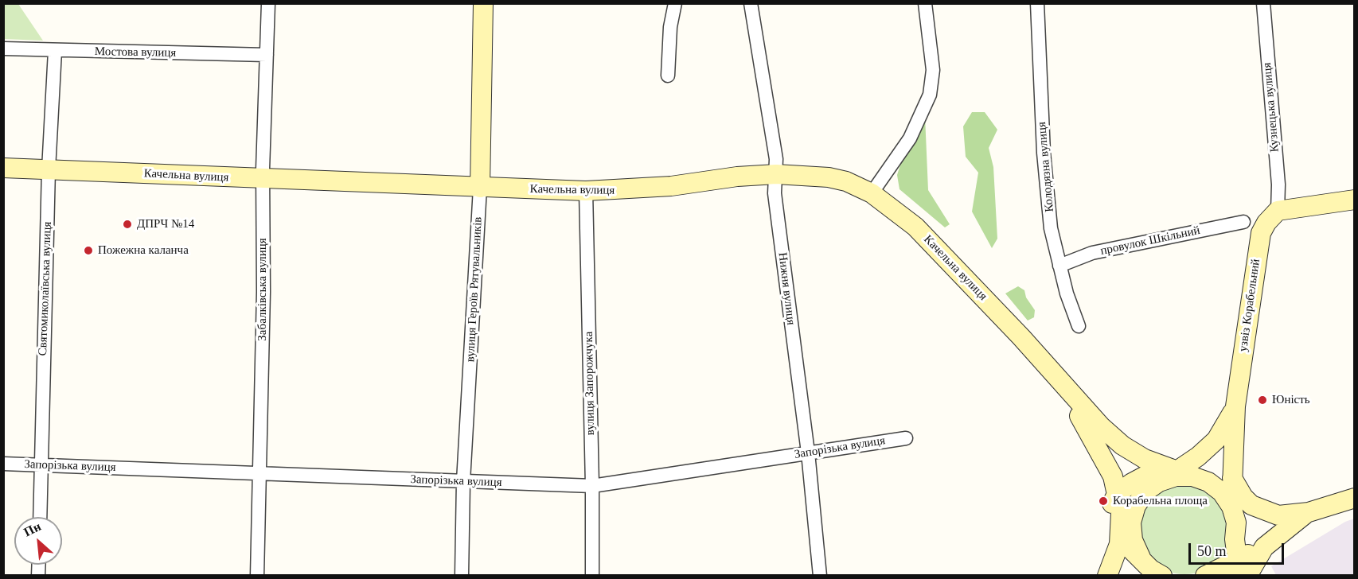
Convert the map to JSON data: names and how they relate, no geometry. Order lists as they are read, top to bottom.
{
  "streets": {
    "street": [
      "Мостова вулиця",
      "Кузнецька вулиця",
      "Колодязна вулиця",
      "Качельна вулиця",
      "провулок Шкільний",
      "Святомиколаївська вулиця",
      "Нижня вулиця",
      "Забалківська вулиця",
      "вулиця Героїв Рятувальників",
      "узвіз Корабельний",
      "вулиця Запорожчука",
      "Запорізька вулиця"
    ]
  },
  "crossings": [
    ["Мостова вулиця", "Святомиколаївська вулиця"],
    ["Мостова вулиця", "Забалківська вулиця"],
    ["Кузнецька вулиця", "узвіз Корабельний"],
    ["Колодязна вулиця", "провулок Шкільний"],
    ["Качельна вулиця", "Святомиколаївська вулиця"],
    ["Качельна вулиця", "Нижня вулиця"],
    ["Качельна вулиця", "Забалківська вулиця"],
    ["Качельна вулиця", "вулиця Героїв Рятувальників"],
    ["Качельна вулиця", "узвіз Корабельний"],
    ["Качельна вулиця", "вулиця Запорожчука"],
    ["Святомиколаївська вулиця", "Запорізька вулиця"],
    ["Нижня вулиця", "Запорізька вулиця"],
    ["Забалківська вулиця", "Запорізька вулиця"],
    ["вулиця Героїв Рятувальників", "Запорізька вулиця"],
    ["вулиця Запорожчука", "Запорізька вулиця"]
  ],
  "places": [
    "ДПРЧ №14",
    "Пожежна каланча",
    "Юність",
    "Корабельна площа"
  ],
  "scale_bar": "50 m",
  "north": "top left"
}
